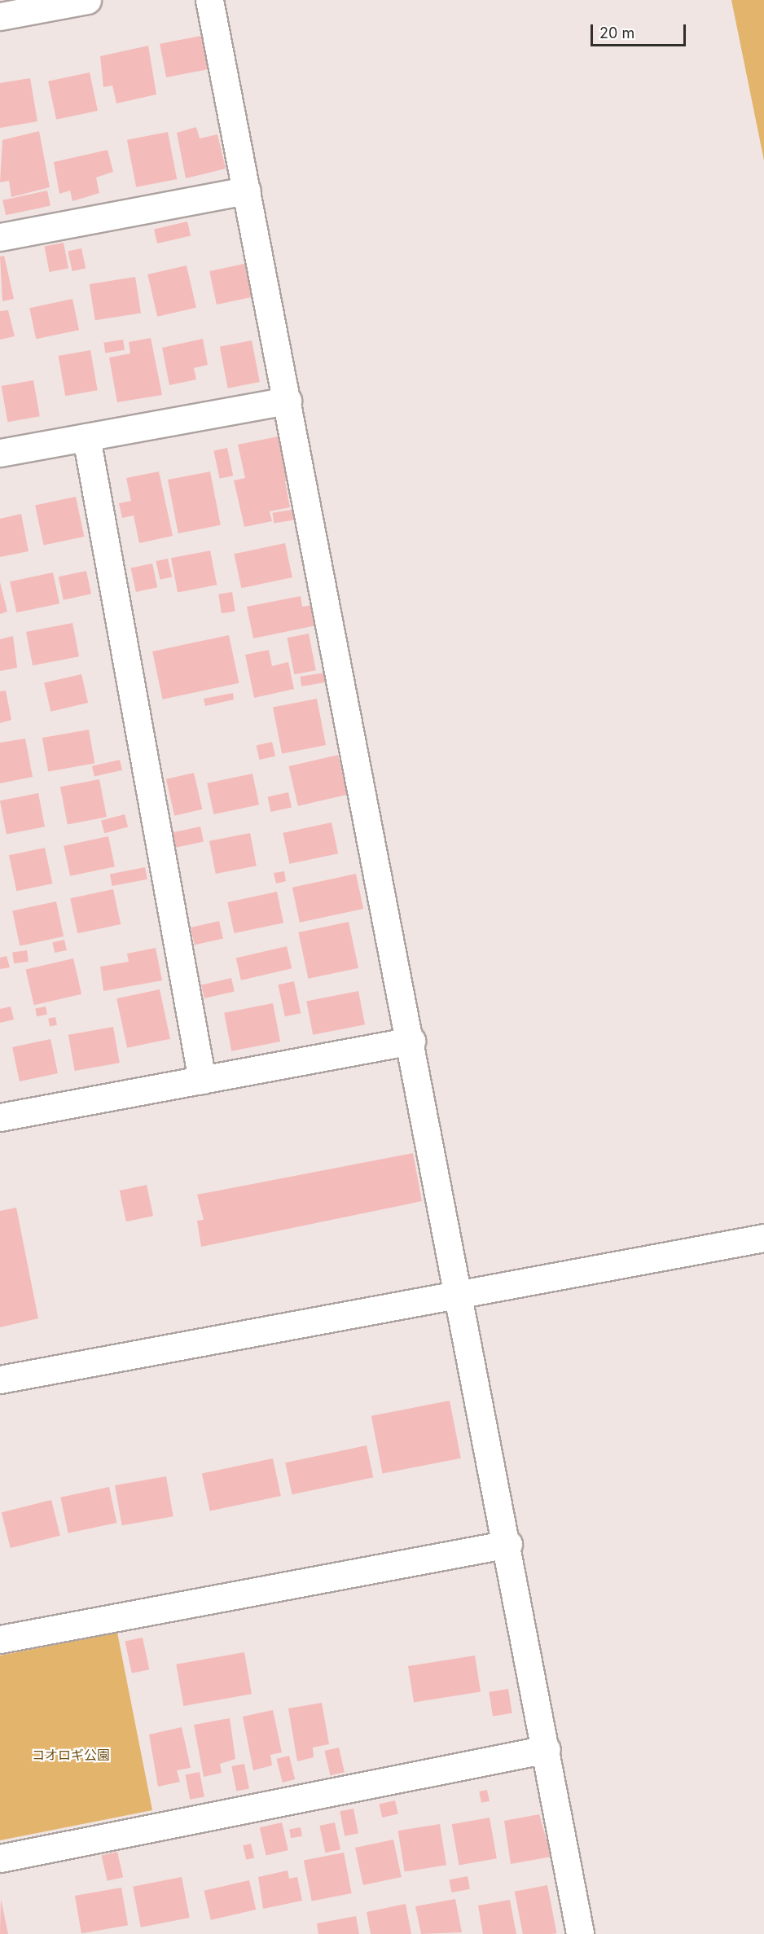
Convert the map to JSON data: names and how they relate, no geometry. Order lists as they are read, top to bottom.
{
  "parks": ["コオロギ公園"],
  "scale_bar": "20 m"
}
